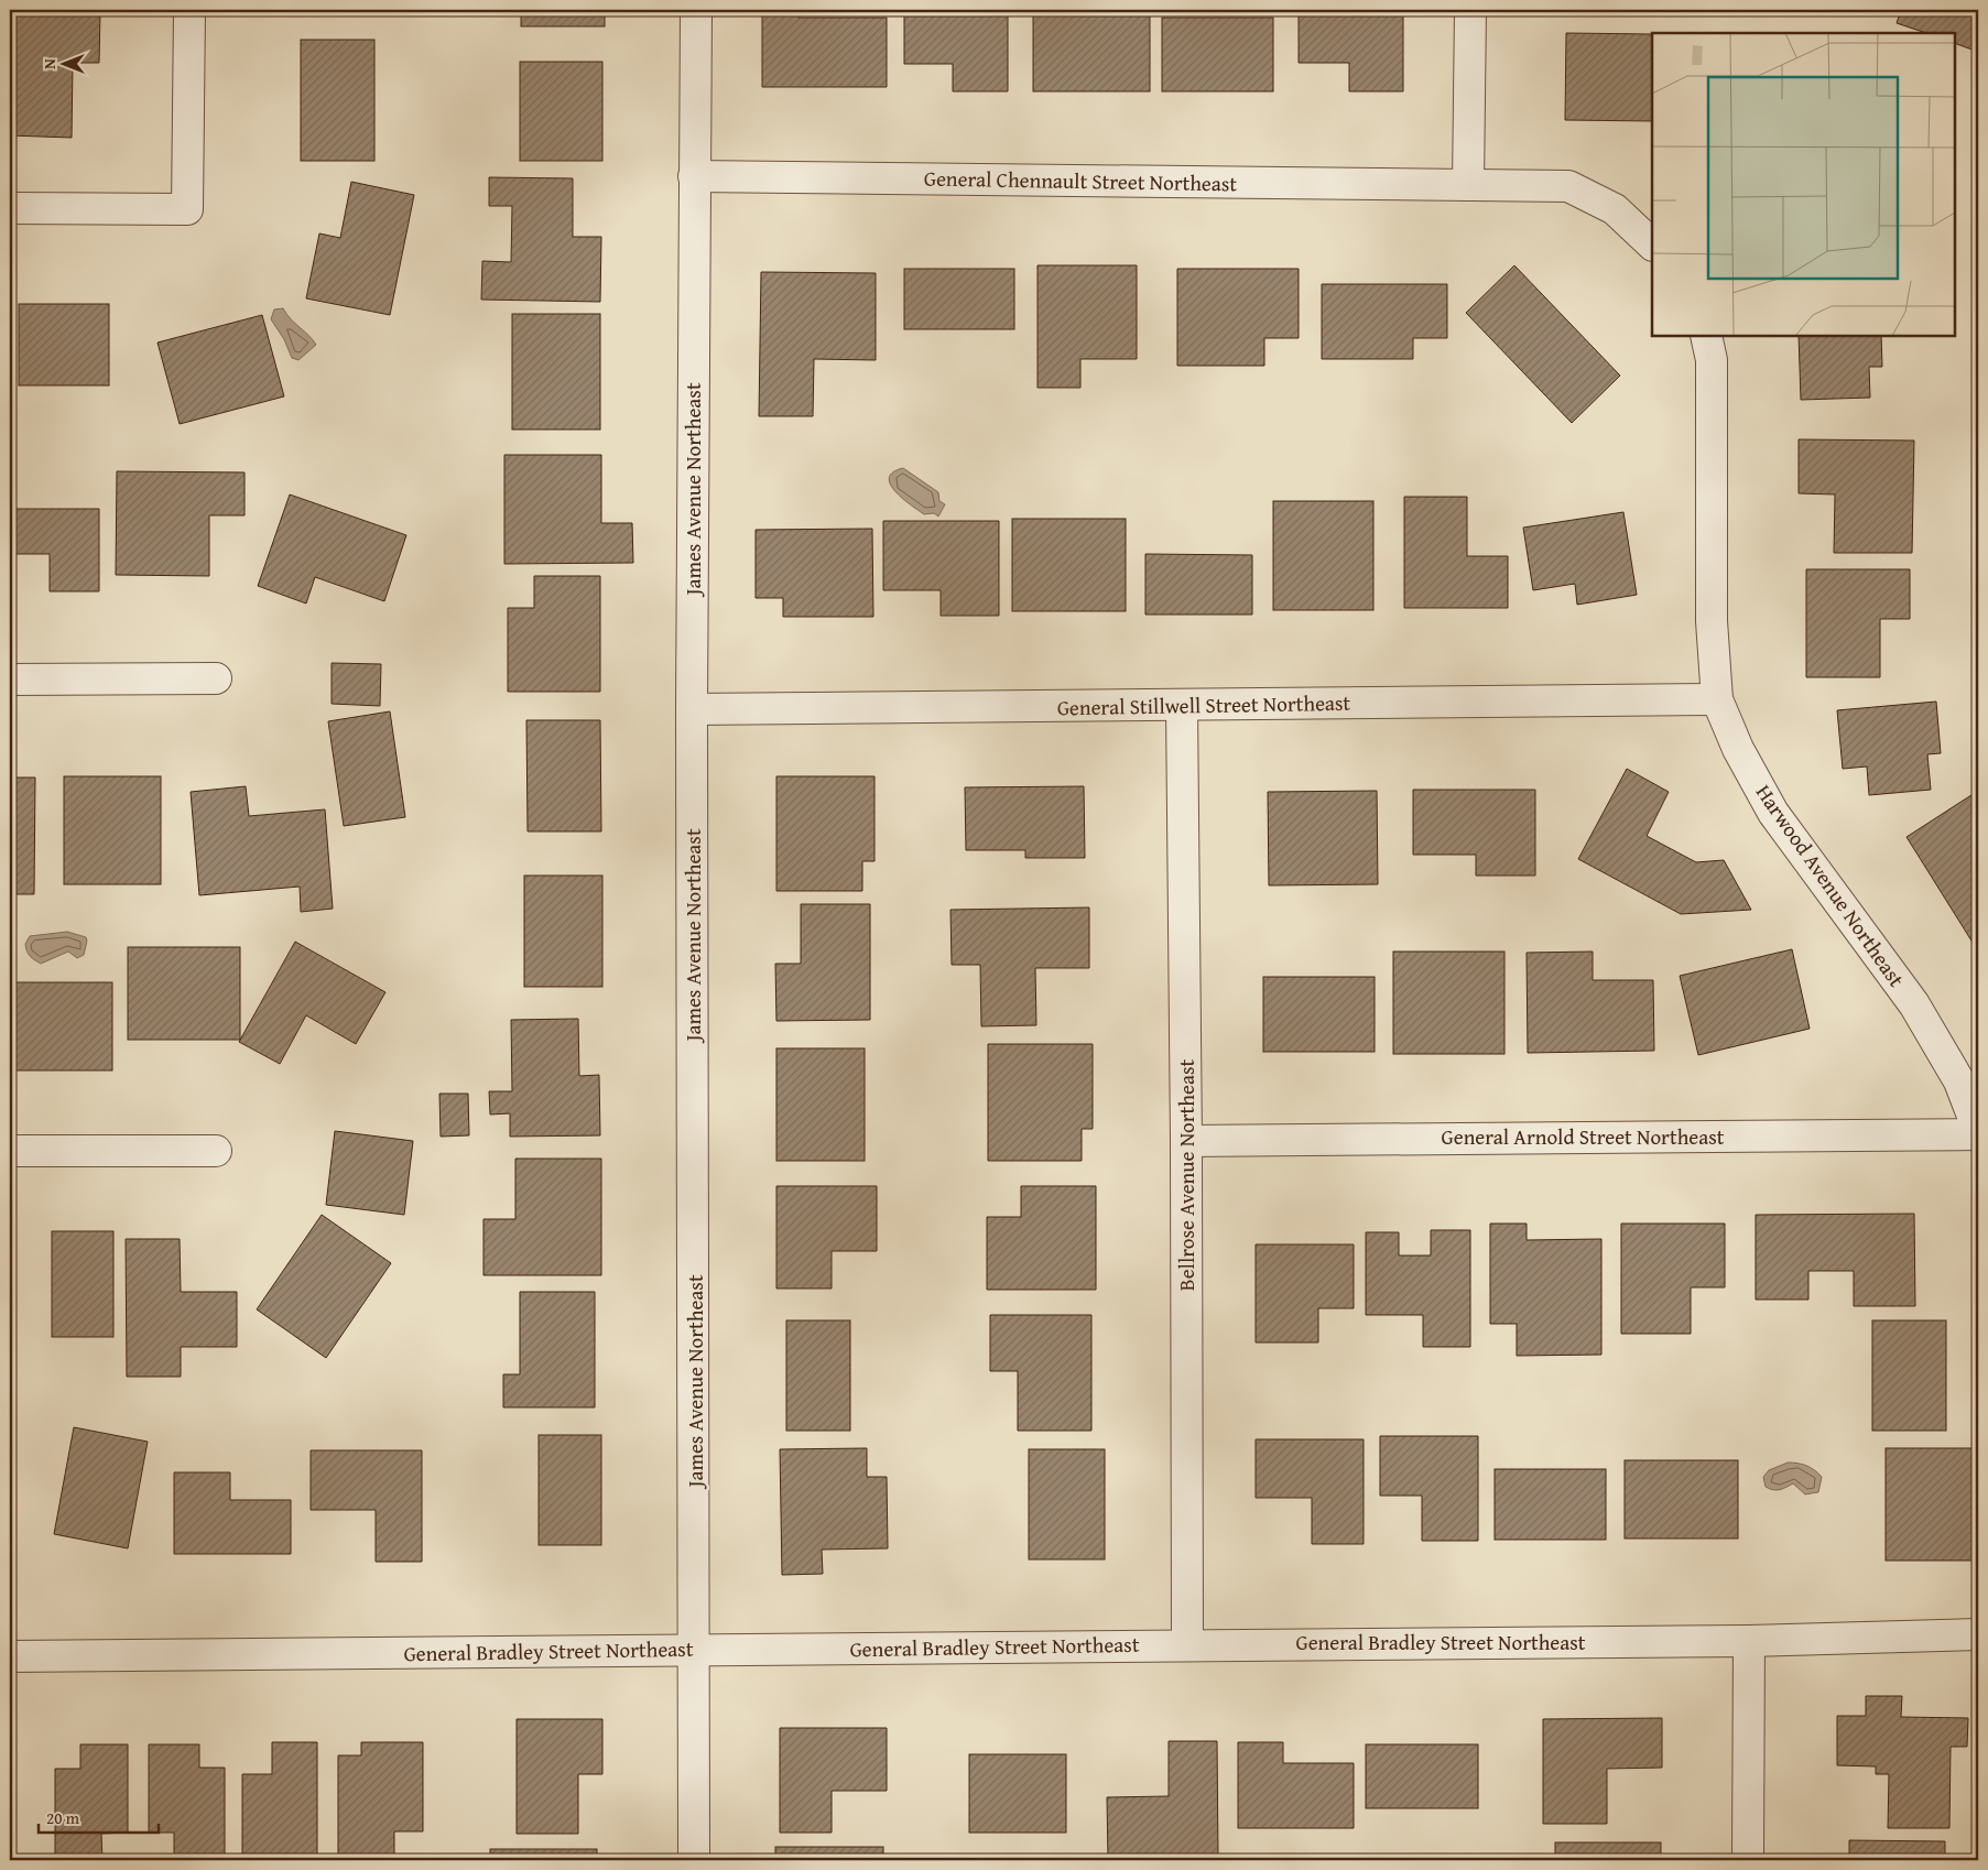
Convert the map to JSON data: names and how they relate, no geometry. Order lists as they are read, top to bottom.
{
  "streets": {
    "street": [
      "General Chennault Street Northeast",
      "James Avenue Northeast",
      "General Stillwell Street Northeast",
      "Harwood Avenue Northeast",
      "General Arnold Street Northeast",
      "Bellrose Avenue Northeast",
      "General Bradley Street Northeast"
    ]
  },
  "crossings": [
    ["General Chennault Street Northeast", "James Avenue Northeast"],
    ["James Avenue Northeast", "General Stillwell Street Northeast"],
    ["James Avenue Northeast", "General Bradley Street Northeast"],
    ["General Stillwell Street Northeast", "Harwood Avenue Northeast"],
    ["General Stillwell Street Northeast", "Bellrose Avenue Northeast"],
    ["General Arnold Street Northeast", "Bellrose Avenue Northeast"],
    ["Bellrose Avenue Northeast", "General Bradley Street Northeast"]
  ],
  "scale_bar": "20 m",
  "north": "left"
}
